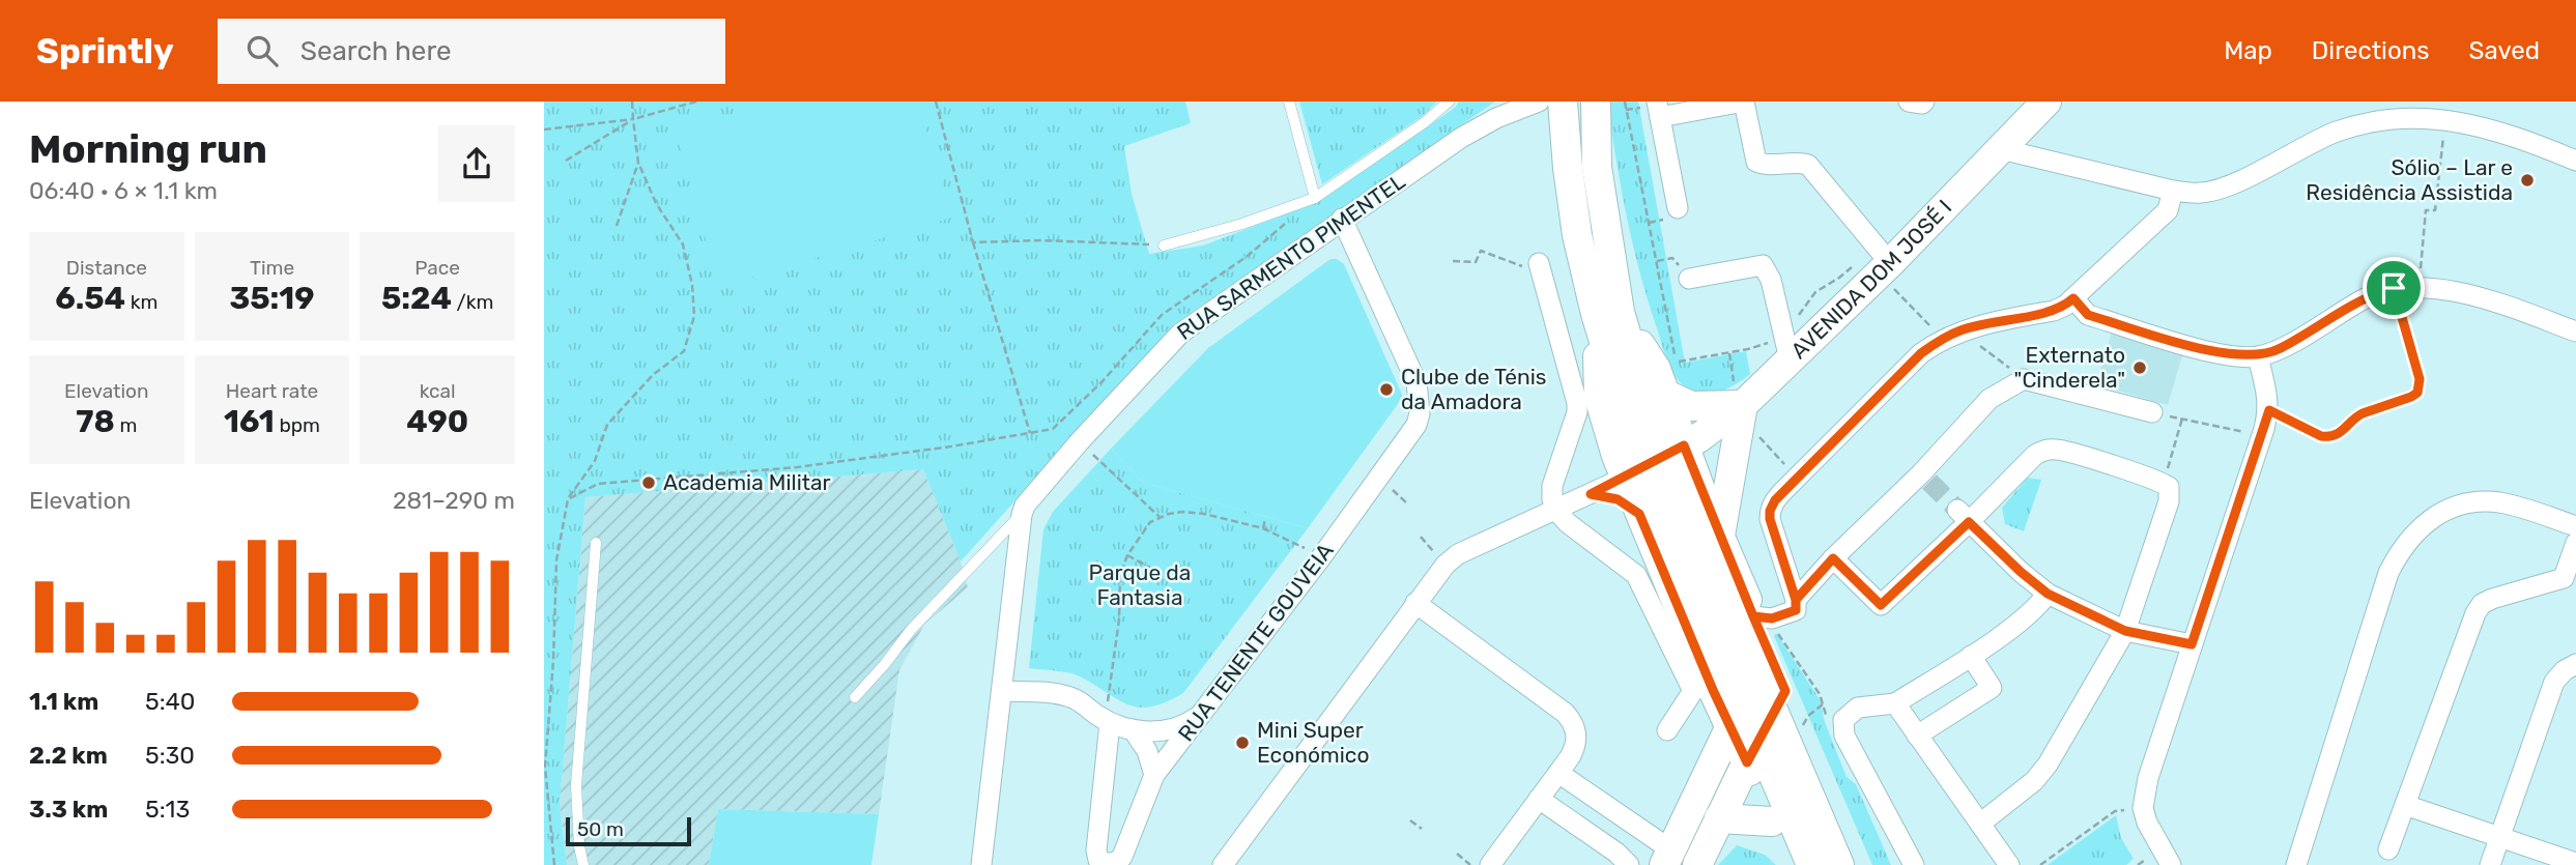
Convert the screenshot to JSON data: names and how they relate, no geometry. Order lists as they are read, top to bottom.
{
  "streets": {
    "main road": ["AVENIDA DOM JOSÉ I"],
    "street": ["RUA SARMENTO PIMENTEL", "RUA TENENTE GOUVEIA"]
  },
  "crossings": [
    ["RUA SARMENTO PIMENTEL", "RUA TENENTE GOUVEIA"]
  ],
  "parks": ["Parque da Fantasia"],
  "places": [
    "Sólio – Lar e Residência Assistida",
    "Externato \"Cinderela\"",
    "Clube de Ténis da Amadora",
    "Academia Militar",
    "Mini Super Económico"
  ],
  "scale_bar": "50 m",
  "page": {
    "header": "Sprintly",
    "search": "Search here",
    "nav": ["Map", "Directions", "Saved"],
    "heading": ["Morning run", "06:40 · 6 × 1.1 km"],
    "stats": [
      ["Distance", "6.54 km"],
      ["Time", "35:19"],
      ["Pace", "5:24 /km"],
      ["Elevation", "78 m"],
      ["Heart rate", "161 bpm"],
      ["kcal", "490"]
    ],
    "chart": ["Elevation", "281–290 m"],
    "list": [
      {
        "name": "1.1 km",
        "note": "5:40"
      },
      {
        "name": "2.2 km",
        "note": "5:30"
      },
      {
        "name": "3.3 km",
        "note": "5:13"
      }
    ],
    "scale": "50 m"
  }
}
